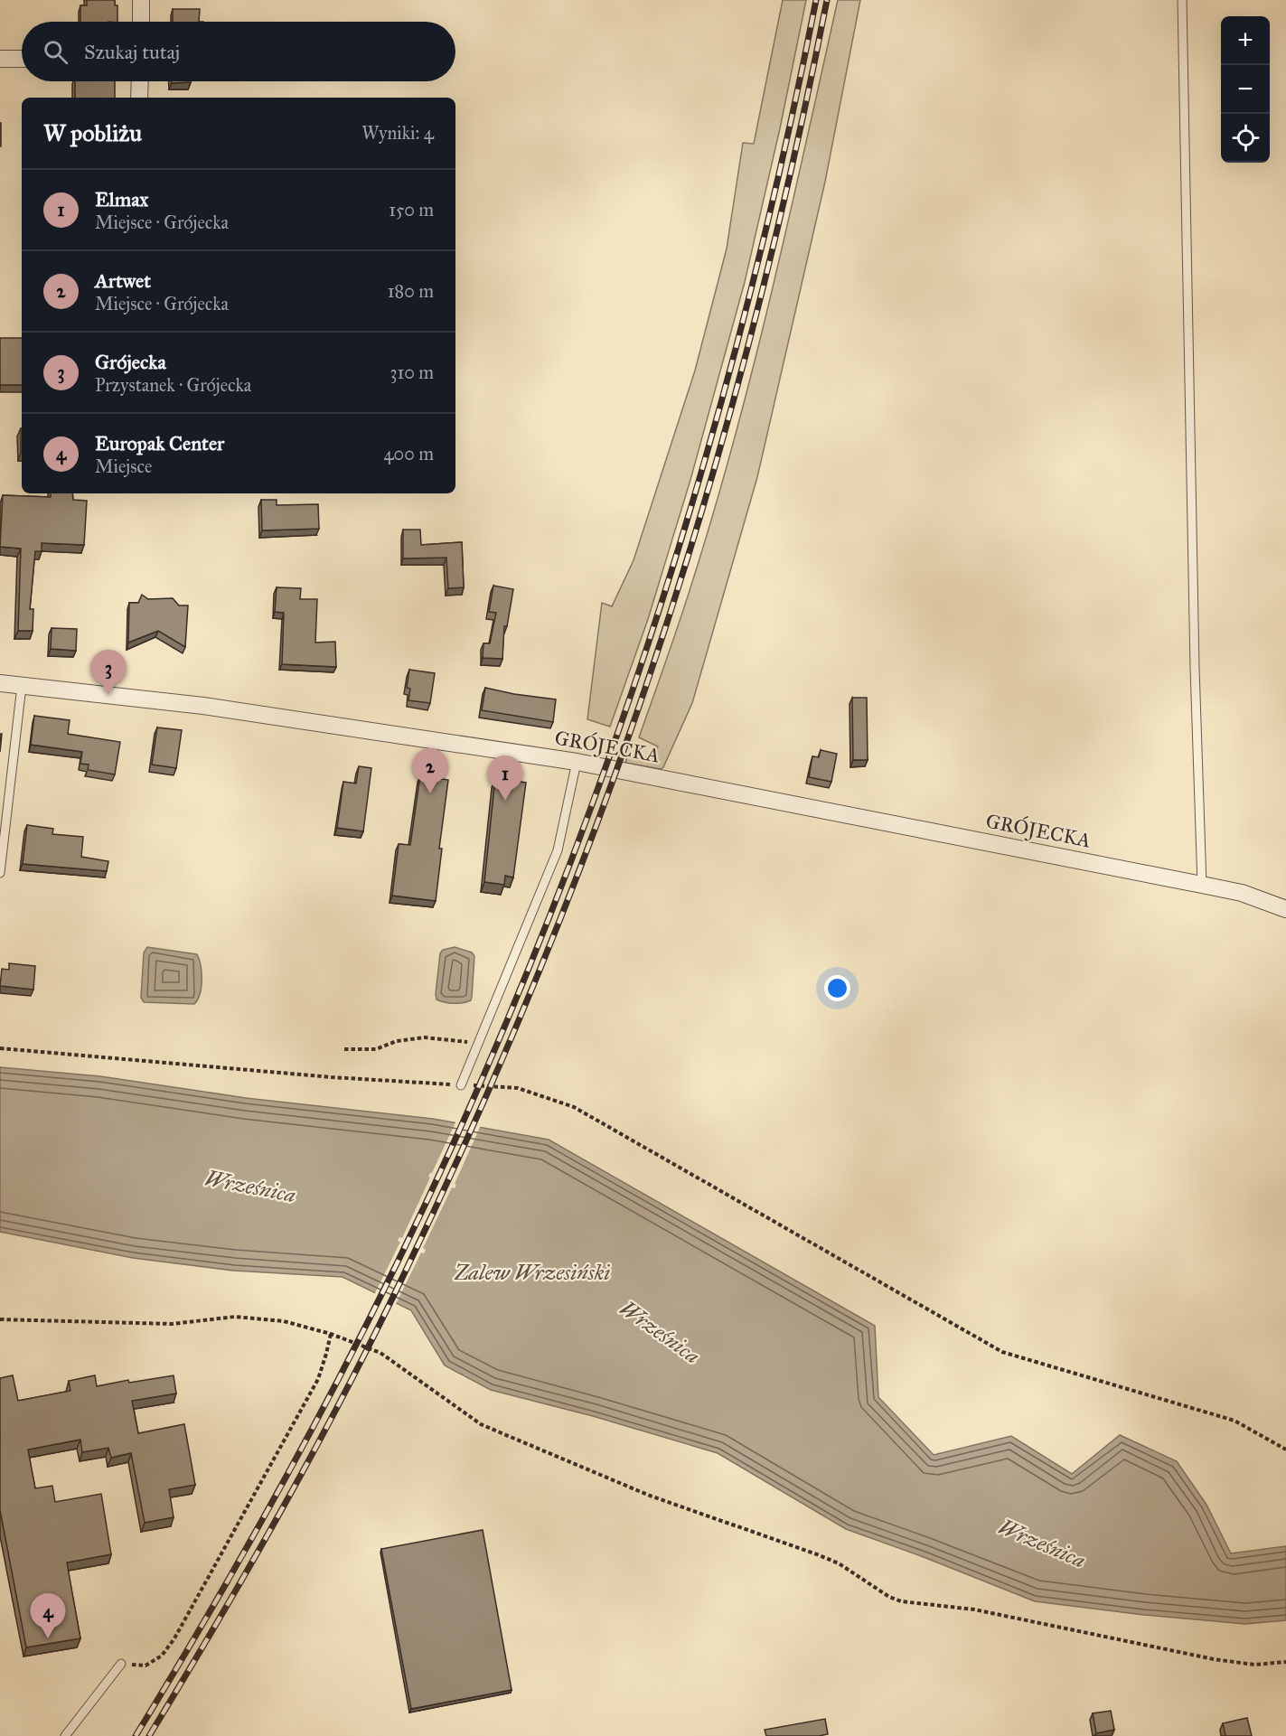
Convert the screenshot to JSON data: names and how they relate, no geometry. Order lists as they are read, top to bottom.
{
  "streets": {
    "street": ["GRÓJECKA"]
  },
  "water": ["Wrześnica", "Zalew Wrzesiński"],
  "page": {
    "map_buttons": ["+", "−"],
    "search": "Szukaj tutaj",
    "heading": ["W pobliżu", "Wyniki: 4"],
    "list": [
      {
        "mark": "1",
        "name": "Elmax",
        "note": "Miejsce · Grójecka",
        "value": "150 m"
      },
      {
        "mark": "2",
        "name": "Artwet",
        "note": "Miejsce · Grójecka",
        "value": "180 m"
      },
      {
        "mark": "3",
        "name": "Grójecka",
        "note": "Przystanek · Grójecka",
        "value": "310 m"
      },
      {
        "mark": "4",
        "name": "Europak Center",
        "note": "Miejsce",
        "value": "400 m"
      }
    ],
    "pins": [
      "3",
      "2",
      "1",
      "4"
    ]
  }
}
